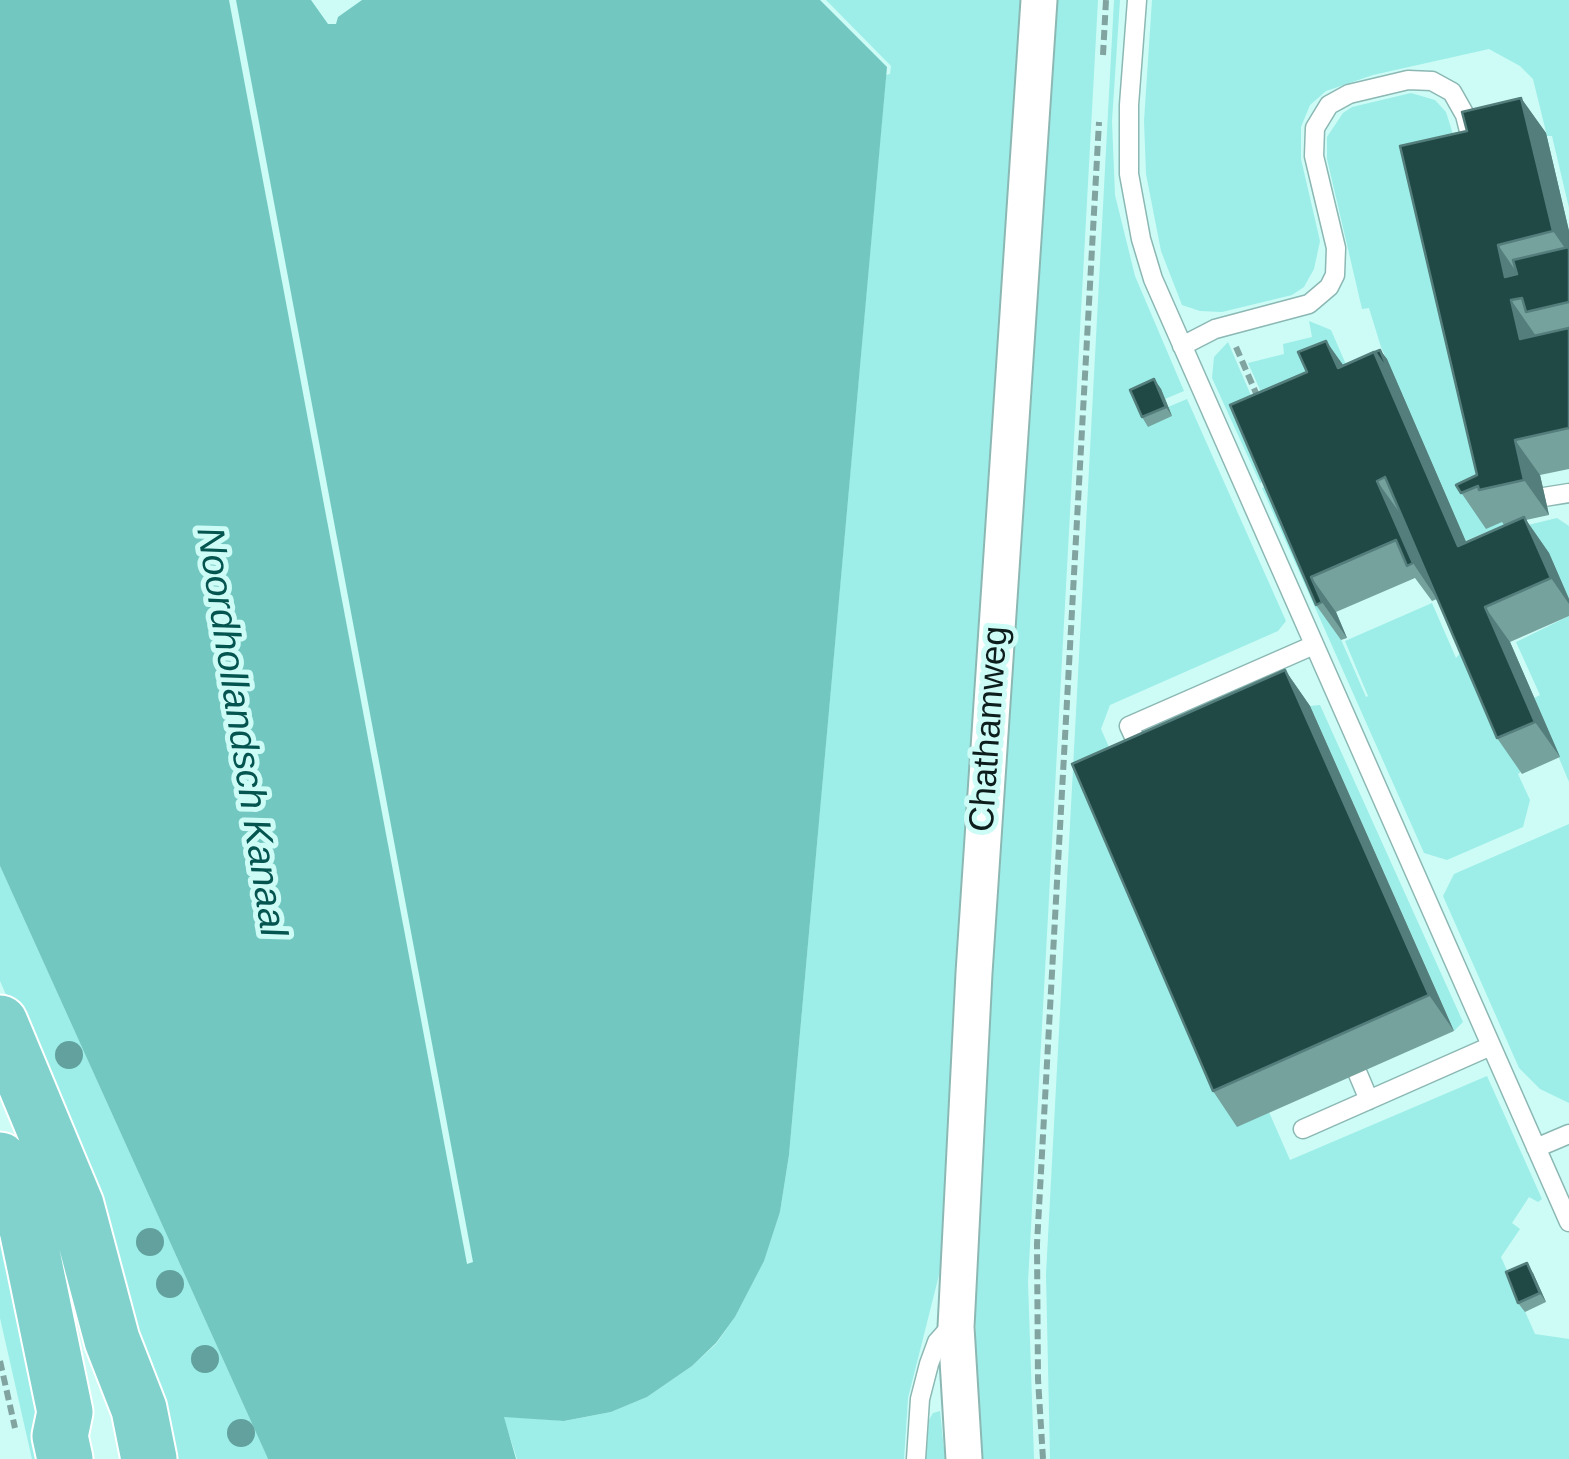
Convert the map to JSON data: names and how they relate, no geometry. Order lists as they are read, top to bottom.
{
  "streets": {
    "street": ["Chathamweg"]
  },
  "water": ["Noordhollandsch Kanaal"]
}
